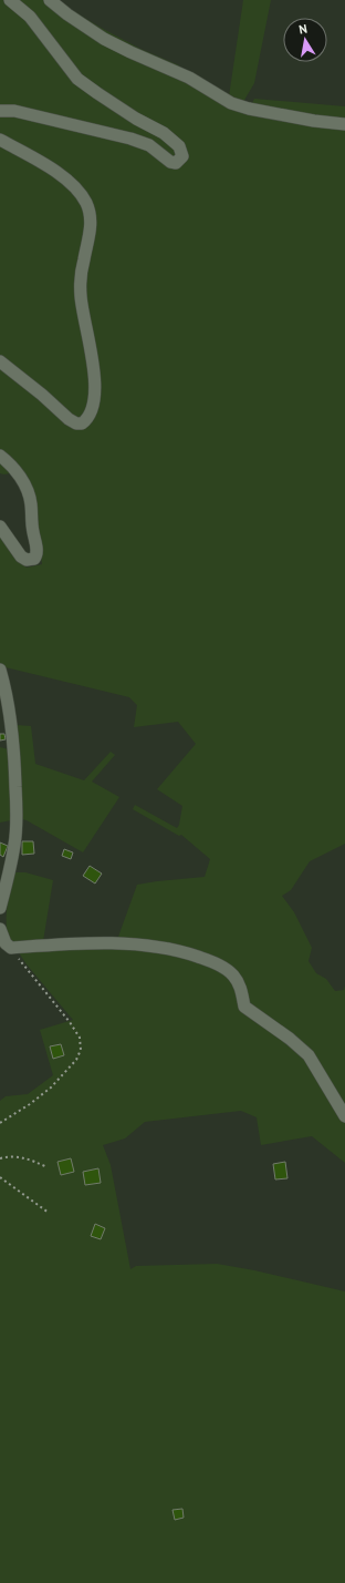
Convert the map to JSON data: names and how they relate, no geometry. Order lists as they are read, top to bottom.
{
  "north": "top"
}
